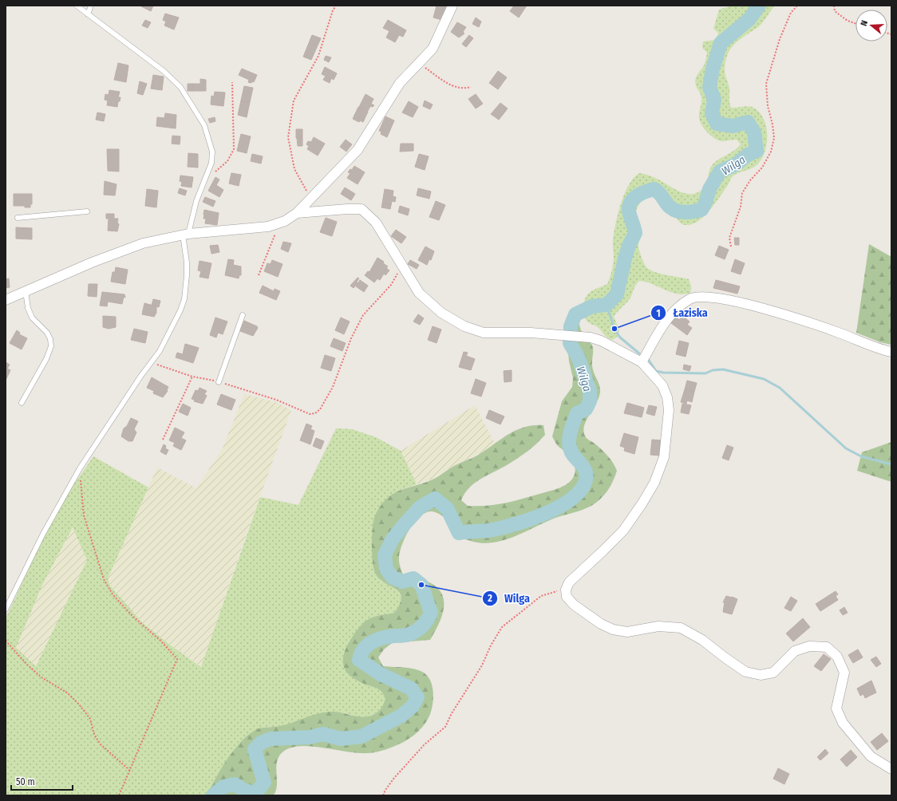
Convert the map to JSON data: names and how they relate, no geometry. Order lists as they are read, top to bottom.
{
  "water": ["Wilga"],
  "places": ["Łaziska", "Wilga"],
  "scale_bar": "50 m",
  "north": "left"
}
